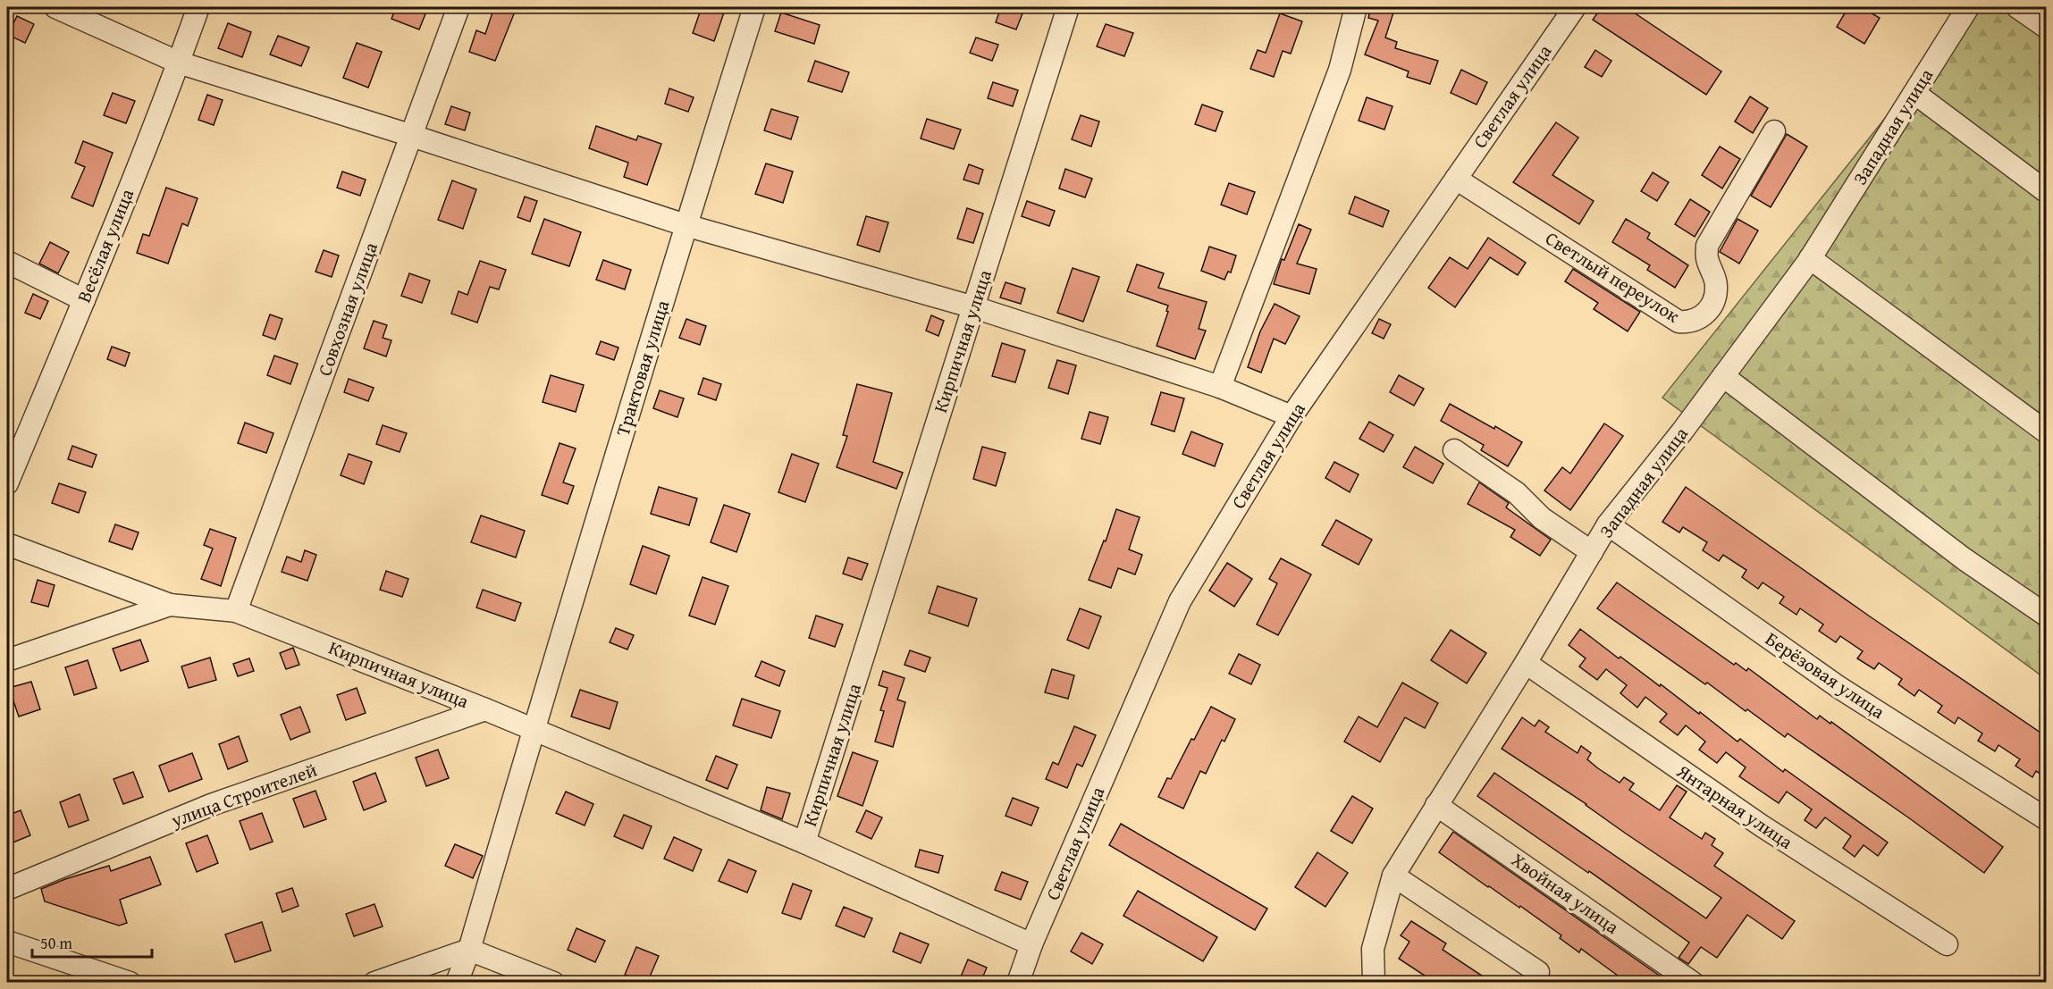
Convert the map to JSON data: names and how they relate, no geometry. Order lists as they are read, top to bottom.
{
  "streets": {
    "street": [
      "Светлая улица",
      "Западная улица",
      "Весёлая улица",
      "Светлый переулок",
      "Совхозная улица",
      "Кирпичная улица",
      "Трактовая улица",
      "Берёзовая улица",
      "улица Строителей",
      "Янтарная улица",
      "Хвойная улица"
    ]
  },
  "crossings": [
    ["Светлая улица", "Светлый переулок"],
    ["Западная улица", "Берёзовая улица"],
    ["Западная улица", "Янтарная улица"],
    ["Западная улица", "Хвойная улица"],
    ["Совхозная улица", "Кирпичная улица"],
    ["Кирпичная улица", "Трактовая улица"],
    ["Кирпичная улица", "улица Строителей"]
  ],
  "scale_bar": "50 m"
}
